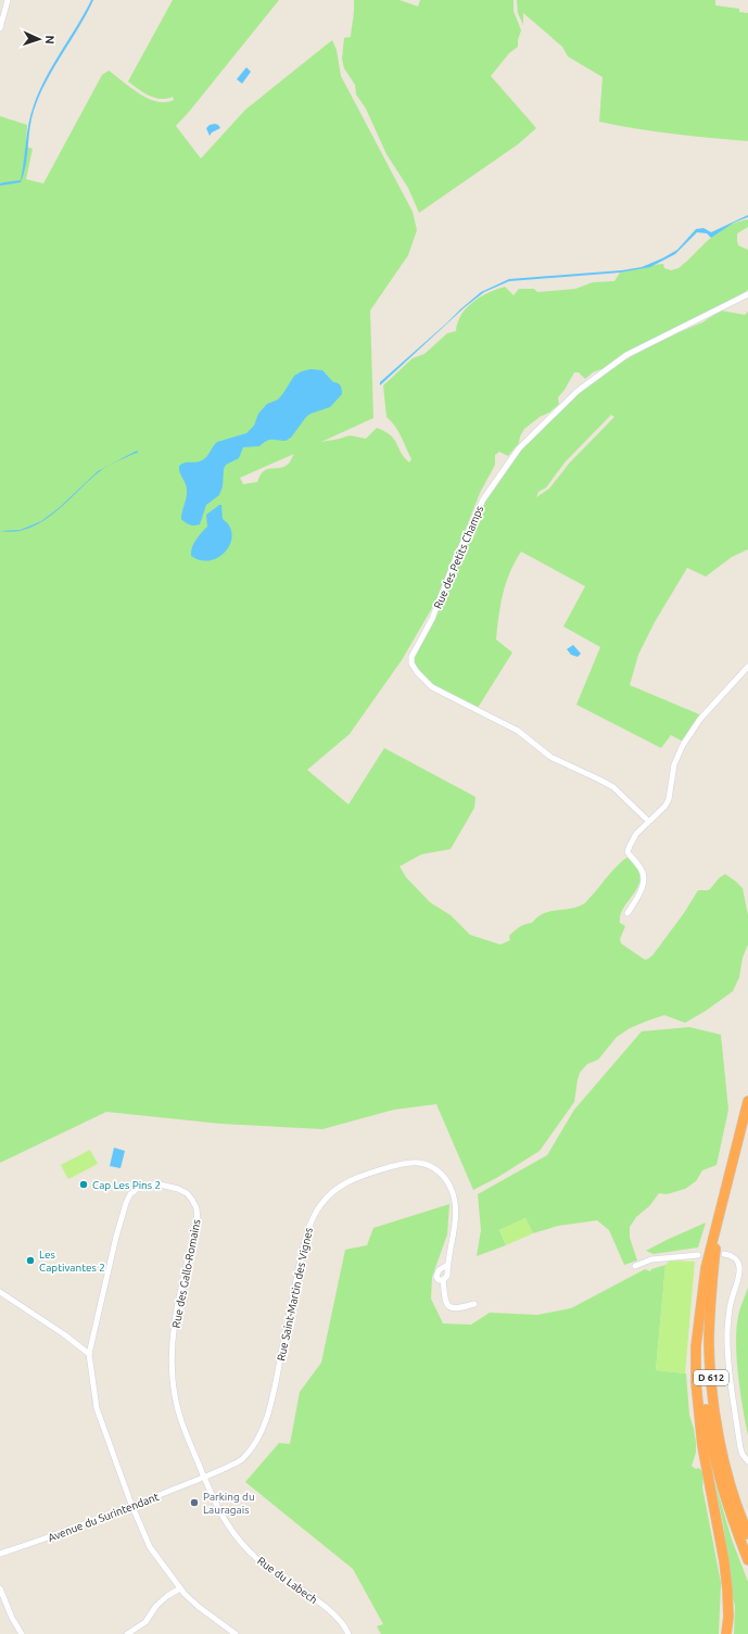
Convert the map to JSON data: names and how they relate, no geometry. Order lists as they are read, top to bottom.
{
  "streets": {
    "highway": ["D 612"],
    "street": [
      "Rue des Petits Champs",
      "Rue des Gallo-Romains",
      "Rue Saint-Martin des Vignes",
      "Avenue du Surintendant",
      "Rue du Labech"
    ]
  },
  "crossings": [
    ["Rue des Gallo-Romains", "Rue Saint-Martin des Vignes"],
    ["Rue des Gallo-Romains", "Avenue du Surintendant"],
    ["Rue des Gallo-Romains", "Rue du Labech"],
    ["Rue Saint-Martin des Vignes", "Avenue du Surintendant"],
    ["Rue Saint-Martin des Vignes", "Rue du Labech"],
    ["Avenue du Surintendant", "Rue du Labech"]
  ],
  "places": ["Cap Les Pins 2", "Les Captivantes 2", "Parking du Lauragais"],
  "north": "right"
}
